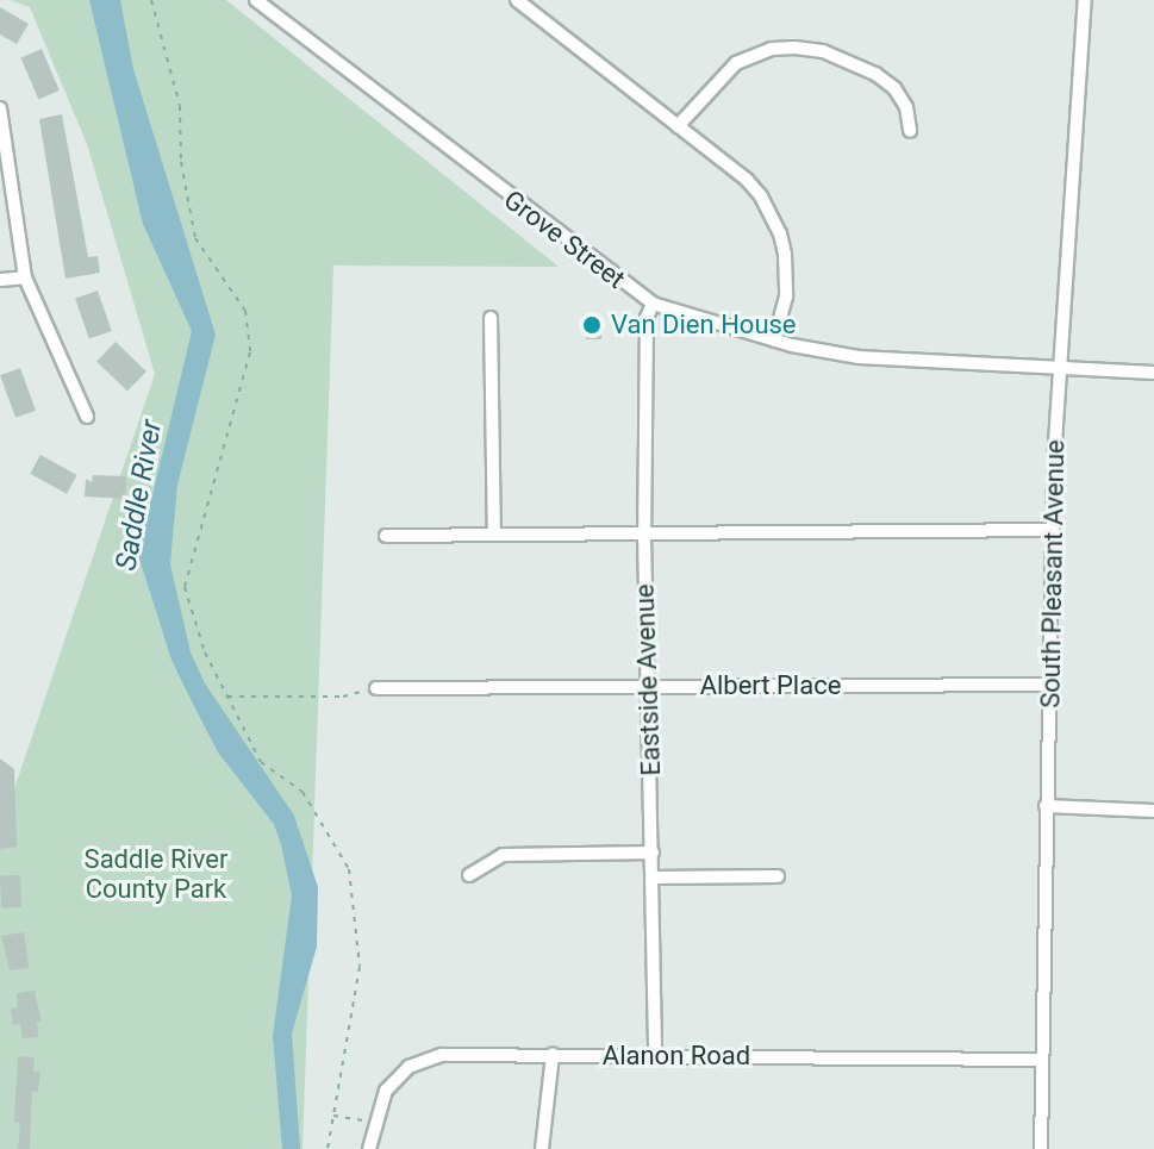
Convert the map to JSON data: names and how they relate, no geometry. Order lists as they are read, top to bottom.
{
  "streets": {
    "street": [
      "Grove Street",
      "South Pleasant Avenue",
      "Eastside Avenue",
      "Albert Place",
      "Alanon Road"
    ]
  },
  "crossings": [
    ["Grove Street", "South Pleasant Avenue"],
    ["Grove Street", "Eastside Avenue"],
    ["South Pleasant Avenue", "Albert Place"],
    ["South Pleasant Avenue", "Alanon Road"],
    ["Eastside Avenue", "Albert Place"],
    ["Eastside Avenue", "Alanon Road"]
  ],
  "water": ["Saddle River"],
  "parks": ["Saddle River County Park"],
  "places": ["Van Dien House"]
}
